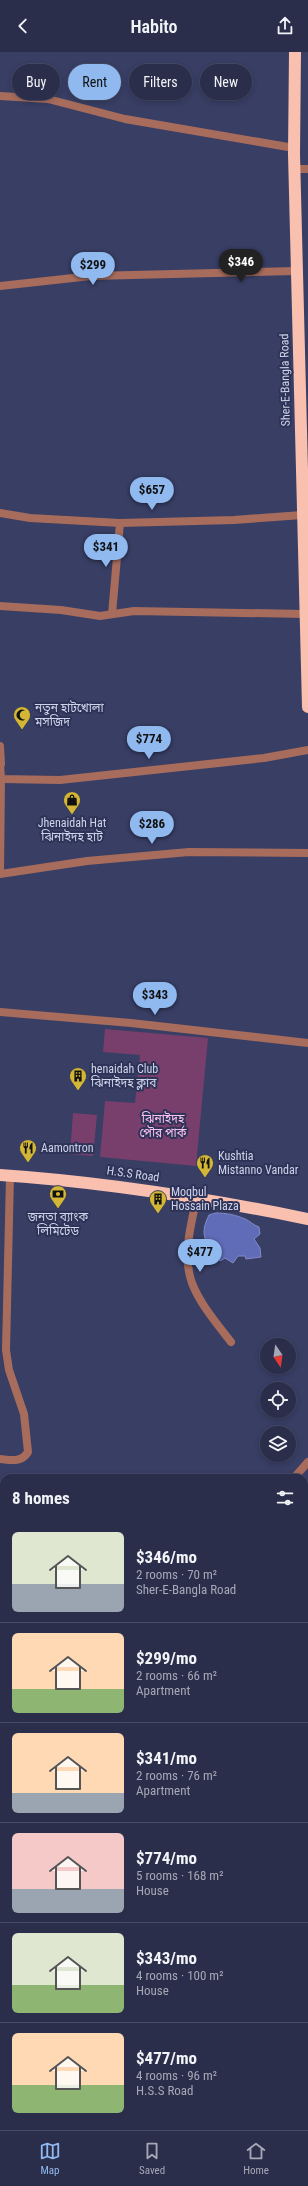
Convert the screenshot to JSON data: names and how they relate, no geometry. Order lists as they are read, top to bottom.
{
  "streets": {
    "highway": ["Sher-E-Bangla Road", "H.S.S Road"]
  },
  "parks": ["ঝিনাইদহ পৌর পার্ক"],
  "places": {
    "mosque": ["নতুন হাটখোলা মসজিদ"],
    "shop": ["Jhenaidah Hat ঝিনাইদহ হাট"],
    "building": ["henaidah Club ঝিনাইদহ ক্লাব", "Moqbul Hossain Plaza"],
    "restaurant": ["Aamontron", "Kushtia Mistanno Vandar"],
    "bank": ["জনতা ব্যাংক লিমিটেড"]
  },
  "north": "bottom",
  "page": {
    "header": "Habito",
    "chip": [
      "Buy",
      "Rent",
      "Filters",
      "New"
    ],
    "price": [
      "$346",
      "$299",
      "$657",
      "$341",
      "$774",
      "$286",
      "$343",
      "$477"
    ],
    "heading": "8 homes",
    "list": [
      {
        "name": "$346/mo",
        "note": "2 rooms · 70 m² · Sher-E-Bangla Road"
      },
      {
        "name": "$299/mo",
        "note": "2 rooms · 66 m² · Apartment"
      },
      {
        "name": "$341/mo",
        "note": "2 rooms · 76 m² · Apartment"
      },
      {
        "name": "$774/mo",
        "note": "5 rooms · 168 m² · House"
      },
      {
        "name": "$343/mo",
        "note": "4 rooms · 100 m² · House"
      },
      {
        "name": "$477/mo",
        "note": "4 rooms · 96 m² · H.S.S Road"
      }
    ],
    "tabs": ["Map", "Saved", "Home"]
  }
}
